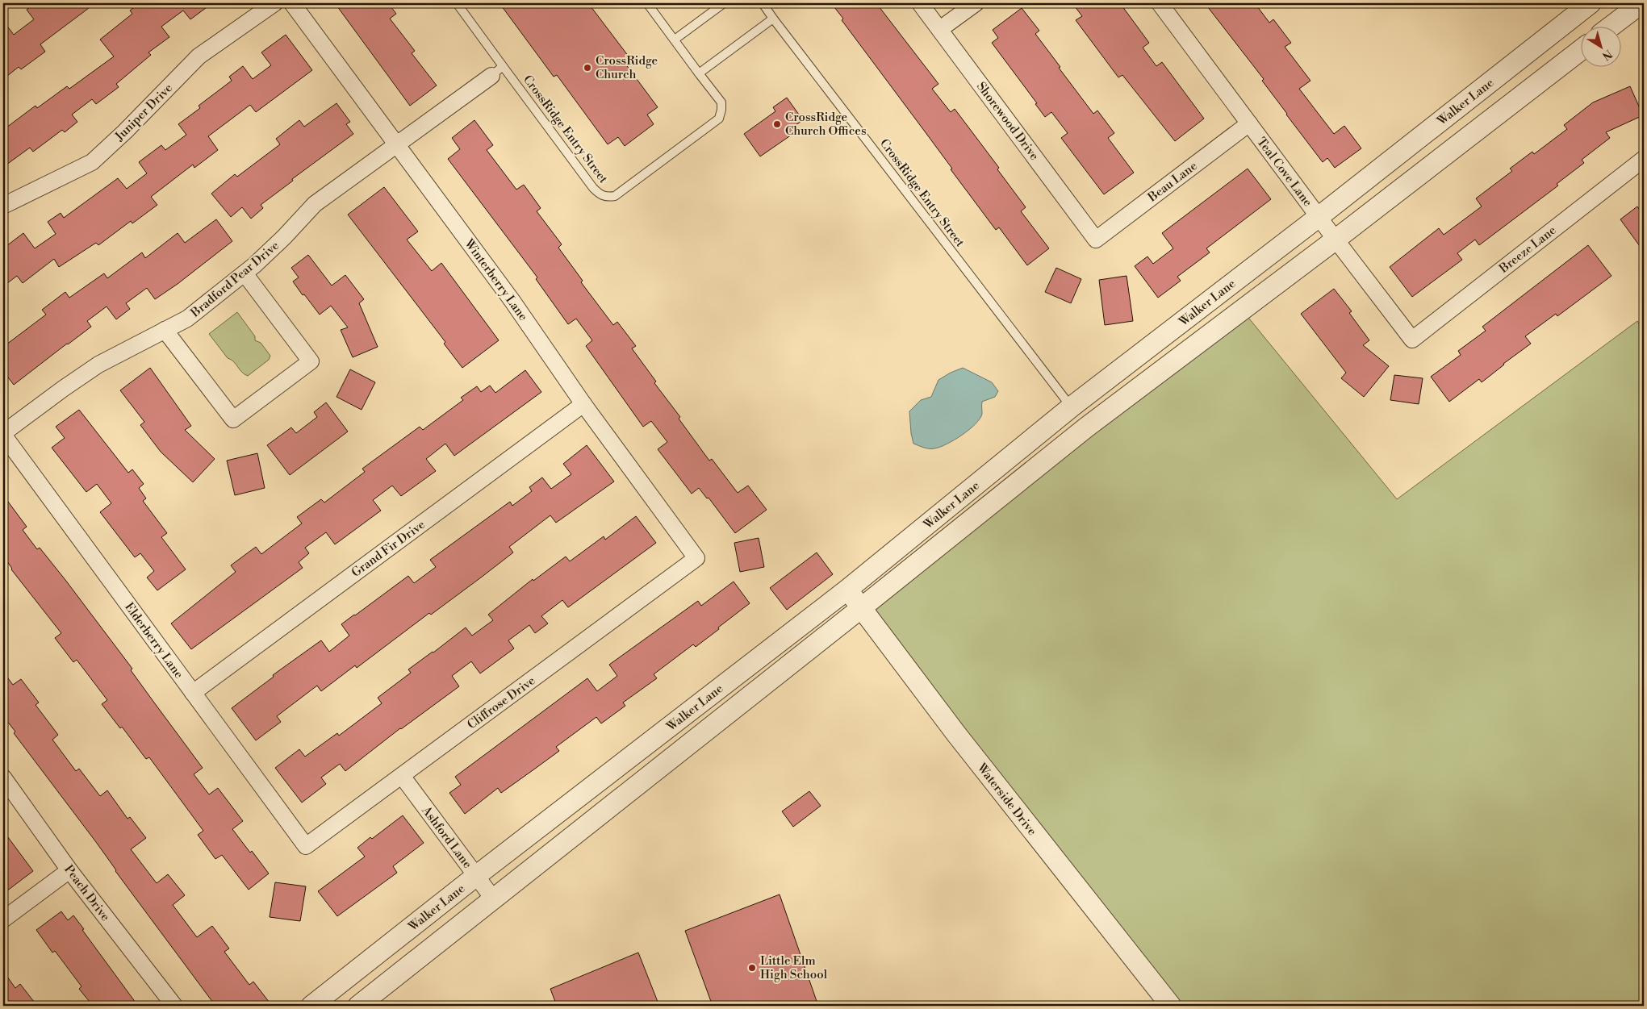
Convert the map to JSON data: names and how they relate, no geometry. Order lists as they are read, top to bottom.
{
  "streets": {
    "street": [
      "Walker Lane",
      "Juniper Drive",
      "Shorewood Drive",
      "Teal Cove Lane",
      "Beau Lane",
      "Breeze Lane",
      "Bradford Pear Drive",
      "Winterberry Lane",
      "Grand Fir Drive",
      "Elderberry Lane",
      "Cliffrose Drive",
      "Waterside Drive",
      "Ashford Lane",
      "Peach Drive"
    ],
    "lane": ["CrossRidge Entry Street"]
  },
  "crossings": [
    ["Walker Lane", "CrossRidge Entry Street"],
    ["Walker Lane", "Teal Cove Lane"],
    ["Walker Lane", "Waterside Drive"],
    ["Walker Lane", "Ashford Lane"],
    ["Shorewood Drive", "Beau Lane"],
    ["CrossRidge Entry Street", "Bradford Pear Drive"],
    ["Teal Cove Lane", "Beau Lane"],
    ["Teal Cove Lane", "Breeze Lane"],
    ["Bradford Pear Drive", "Winterberry Lane"],
    ["Bradford Pear Drive", "Elderberry Lane"],
    ["Winterberry Lane", "Grand Fir Drive"],
    ["Winterberry Lane", "Cliffrose Drive"],
    ["Grand Fir Drive", "Elderberry Lane"],
    ["Elderberry Lane", "Cliffrose Drive"],
    ["Cliffrose Drive", "Ashford Lane"]
  ],
  "places": ["CrossRidge Church", "CrossRidge Church Offices", "Little Elm High School"],
  "north": "bottom right"
}
